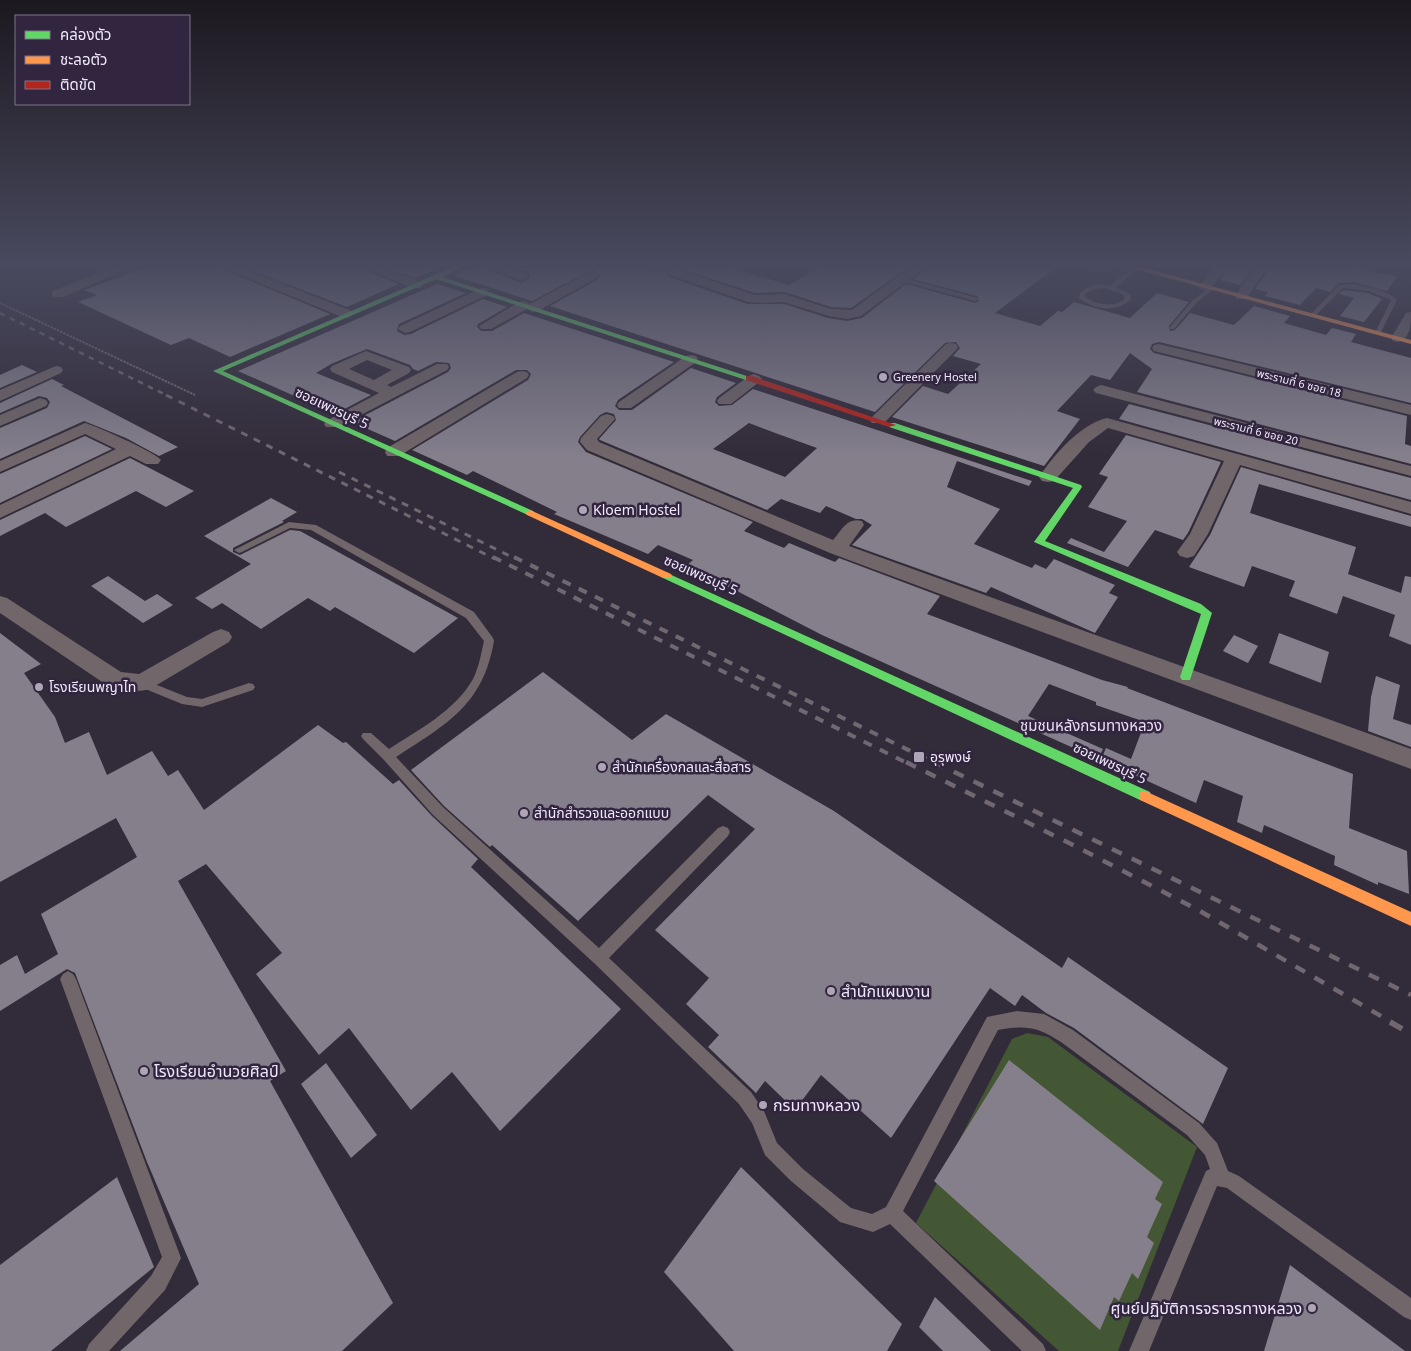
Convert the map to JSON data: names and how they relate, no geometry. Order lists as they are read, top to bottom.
{
  "streets": {
    "street": ["พระรามที่ 6 ซอย 18", "ซอยเพชรบุรี 5", "พระรามที่ 6 ซอย 20"]
  },
  "districts": ["ชุมชนหลังกรมทางหลวง"],
  "places": {
    "other": [
      "Greenery Hostel",
      "Kloem Hostel",
      "โรงเรียนพญาไท",
      "สำนักเครื่องกลและสื่อสาร",
      "สำนักสำรวจและออกแบบ",
      "สำนักแผนงาน",
      "โรงเรียนอำนวยศิลป์",
      "กรมทางหลวง",
      "ศูนย์ปฏิบัติการจราจรทางหลวง"
    ],
    "transit": ["อุรุพงษ์"]
  },
  "legend": ["คล่องตัว", "ชะลอตัว", "ติดขัด"]
}
